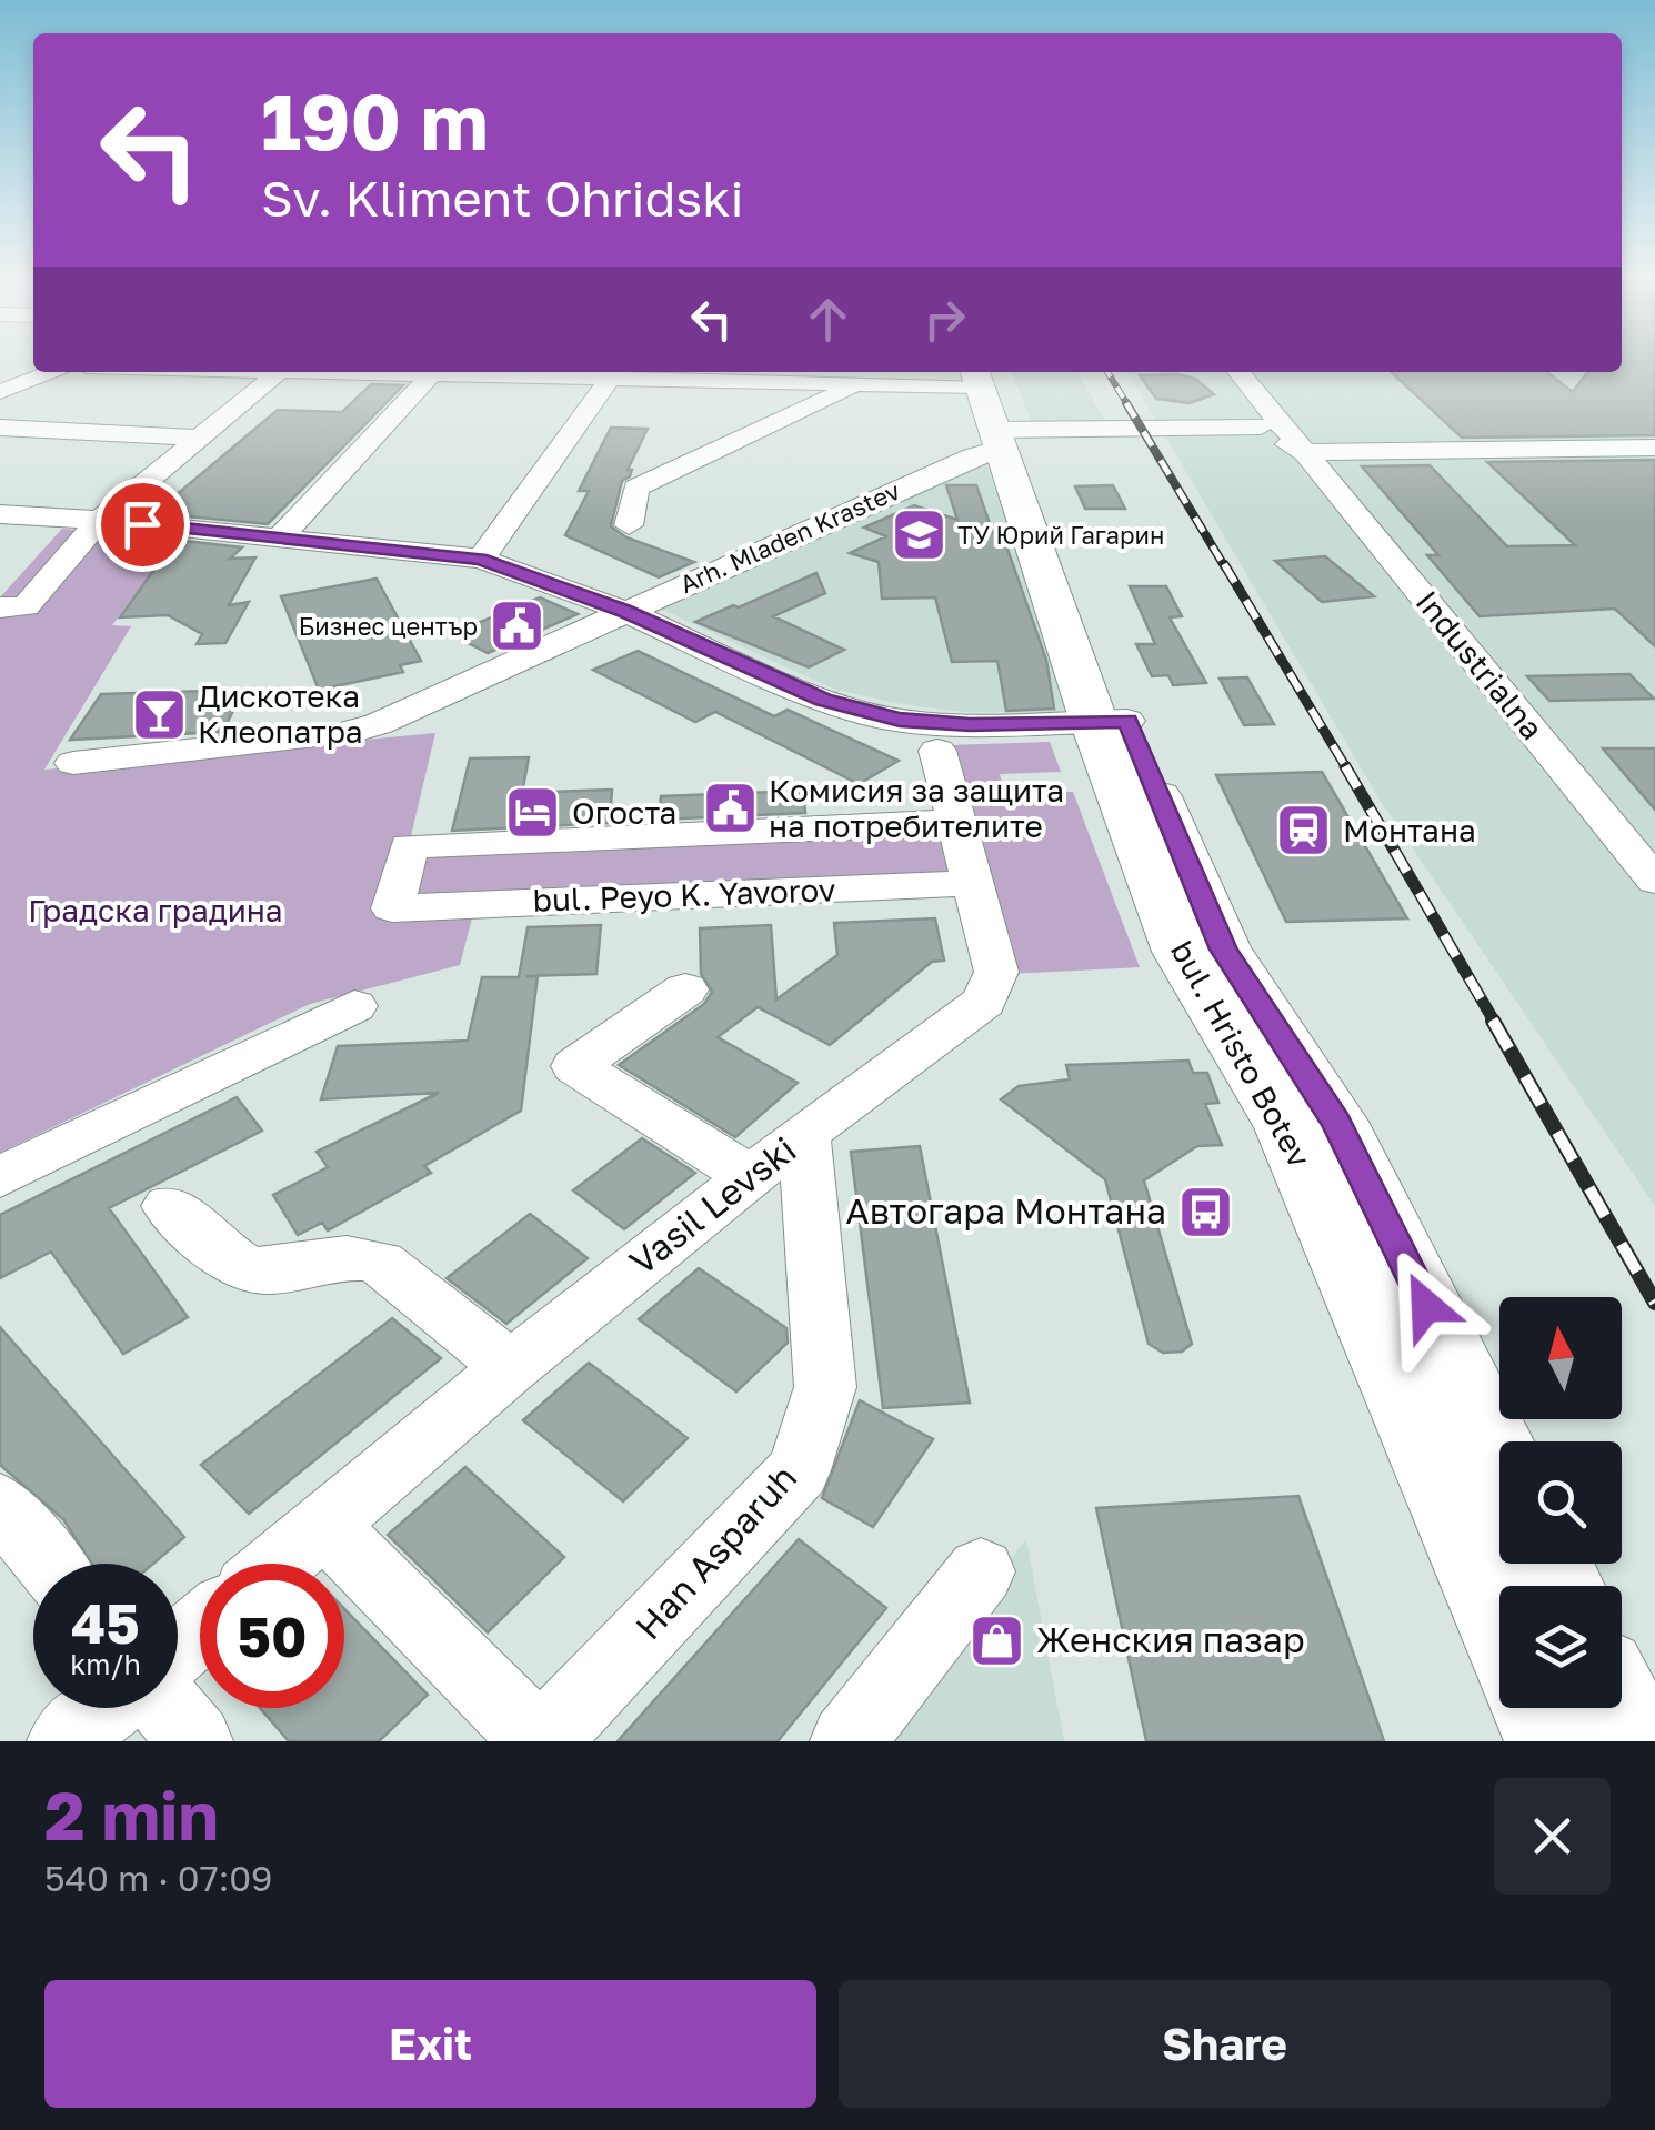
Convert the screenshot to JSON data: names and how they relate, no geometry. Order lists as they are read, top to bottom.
{
  "streets": {
    "main road": ["bul. Hristo Botev"],
    "street": [
      "Arh. Mladen Krastev",
      "Industrialna",
      "bul. Peyo K. Yavorov",
      "Vasil Levski",
      "Han Asparuh"
    ]
  },
  "crossings": [
    ["Arh. Mladen Krastev", "bul. Hristo Botev"],
    ["bul. Peyo K. Yavorov", "Vasil Levski"],
    ["Vasil Levski", "Han Asparuh"]
  ],
  "parks": ["Градска градина"],
  "places": {
    "school or university": ["ТУ Юрий Гагарин"],
    "public building": ["Бизнес център", "Комисия за защита на потребителите"],
    "bar": ["Дискотека Клеопатра"],
    "hotel": ["Огоста"],
    "station": ["Монтана"],
    "bus stop": ["Автогара Монтана"],
    "shop": ["Женския пазар"]
  },
  "north": "top",
  "page": {
    "turn": ["190 m", "Sv. Kliment Ohridski"],
    "speed": "45 km/h",
    "limit": "50",
    "heading": ["2 min", "540 m · 07:09"],
    "buttons": ["Exit", "Share"]
  }
}
